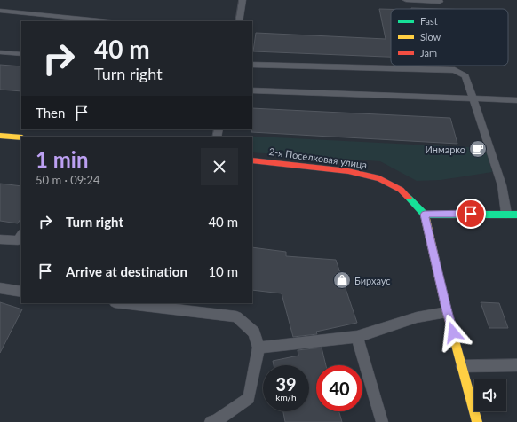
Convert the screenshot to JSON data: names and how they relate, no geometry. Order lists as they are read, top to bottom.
{
  "streets": {
    "street": ["2-я Поселковая улица"]
  },
  "places": {
    "cafe": ["Инмарко"],
    "shop": ["Бирхаус"]
  },
  "legend": ["Fast", "Slow", "Jam"],
  "page": {
    "turn": ["40 m", "Turn right"],
    "then": "Then",
    "heading": ["1 min", "50 m · 09:24"],
    "list": [
      {
        "name": "Turn right",
        "value": "40 m"
      },
      {
        "name": "Arrive at destination",
        "value": "10 m"
      }
    ],
    "speed": "39 km/h",
    "limit": "40"
  }
}
